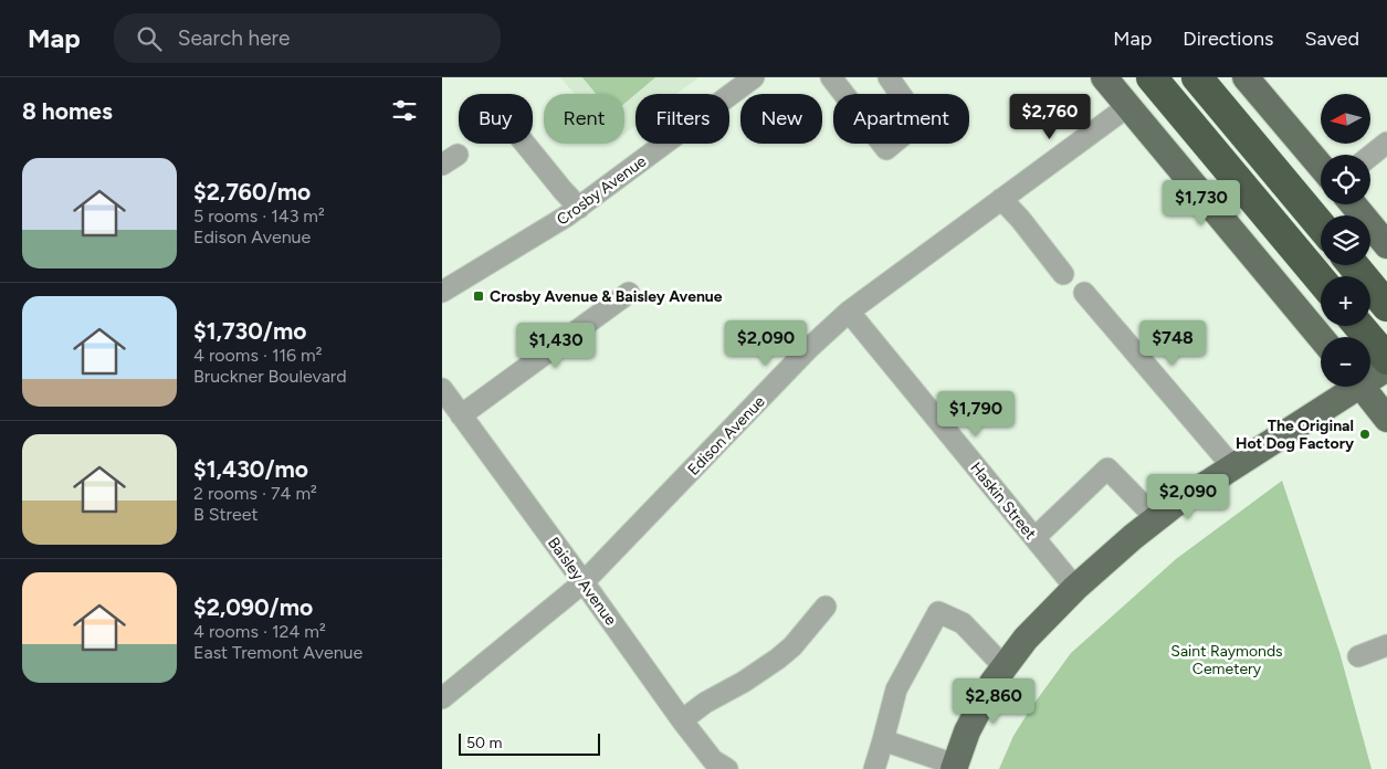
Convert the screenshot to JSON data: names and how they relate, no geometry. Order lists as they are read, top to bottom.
{
  "streets": {
    "street": [
      "Crosby Avenue",
      "Edison Avenue",
      "Haskin Street",
      "Baisley Avenue"
    ]
  },
  "crossings": [
    ["Edison Avenue", "Haskin Street"],
    ["Edison Avenue", "Baisley Avenue"]
  ],
  "parks": ["Saint Raymonds Cemetery"],
  "places": {
    "transit": ["Crosby Avenue & Baisley Avenue"],
    "other": ["The Original Hot Dog Factory"]
  },
  "scale_bar": "50 m",
  "north": "left",
  "page": {
    "header": "Map",
    "search": "Search here",
    "nav": ["Map", "Directions", "Saved"],
    "heading": "8 homes",
    "map_buttons": ["+", "−"],
    "price": [
      "$2,760",
      "$1,730",
      "$2,090",
      "$748",
      "$1,430",
      "$1,790",
      "$2,090",
      "$2,860"
    ],
    "chip": [
      "Buy",
      "Rent",
      "Filters",
      "New",
      "Apartment"
    ],
    "list": [
      {
        "name": "$2,760/mo",
        "note": "5 rooms · 143 m² · Edison Avenue"
      },
      {
        "name": "$1,730/mo",
        "note": "4 rooms · 116 m² · Bruckner Boulevard"
      },
      {
        "name": "$1,430/mo",
        "note": "2 rooms · 74 m² · B Street"
      },
      {
        "name": "$2,090/mo",
        "note": "4 rooms · 124 m² · East Tremont Avenue"
      }
    ],
    "scale": "50 m"
  }
}
